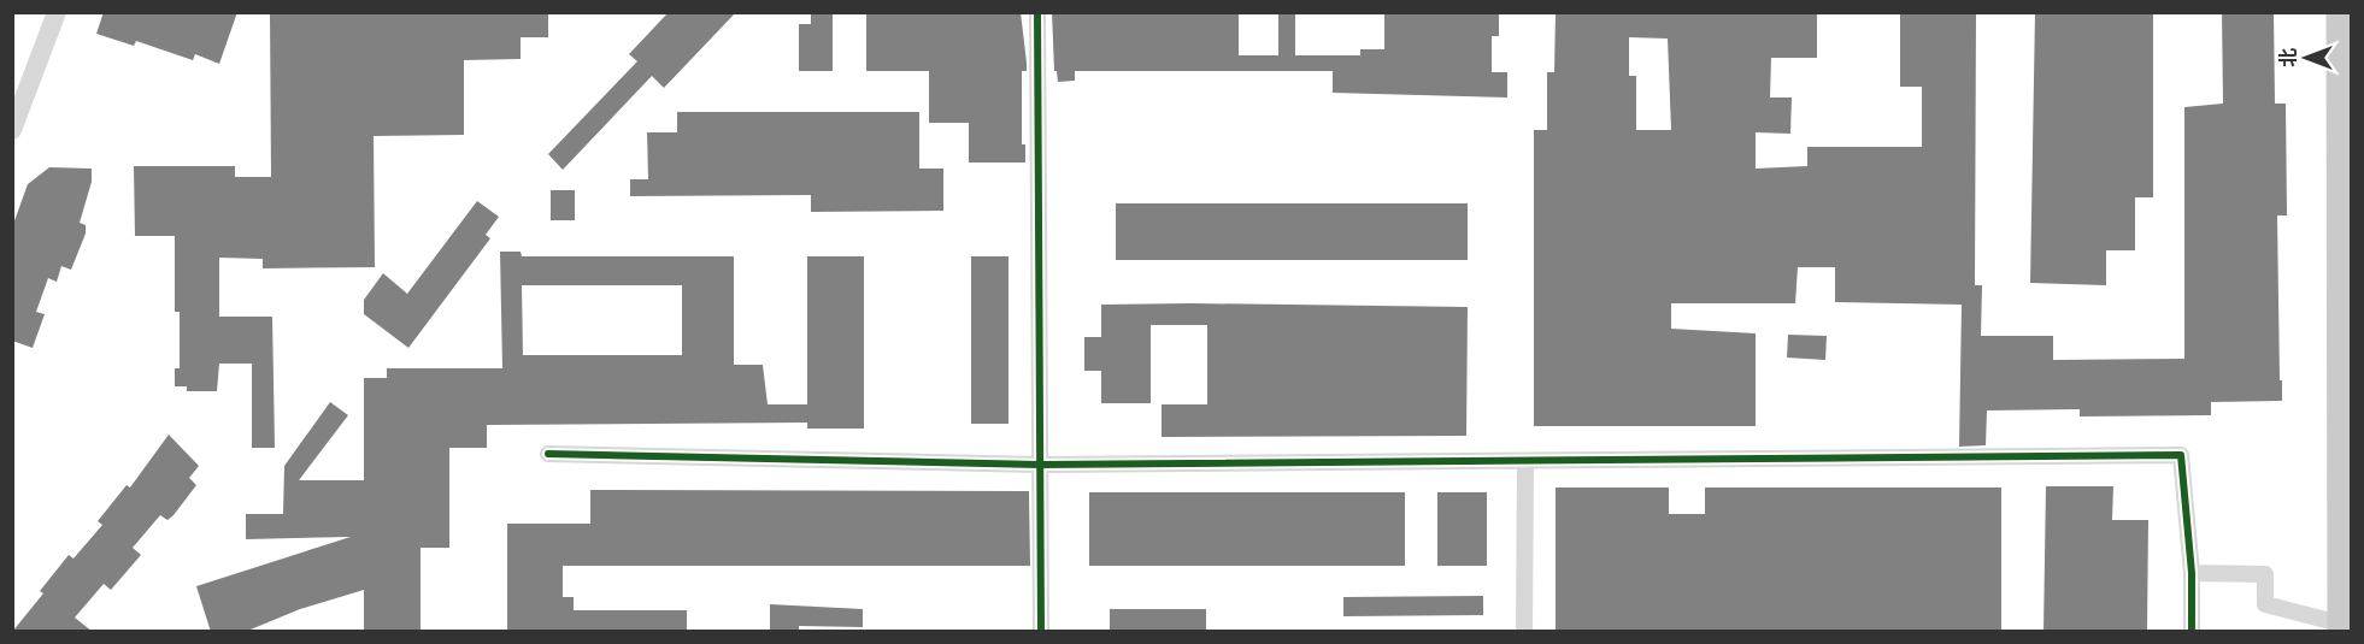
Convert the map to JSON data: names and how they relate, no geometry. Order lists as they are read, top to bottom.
{
  "north": "left"
}
